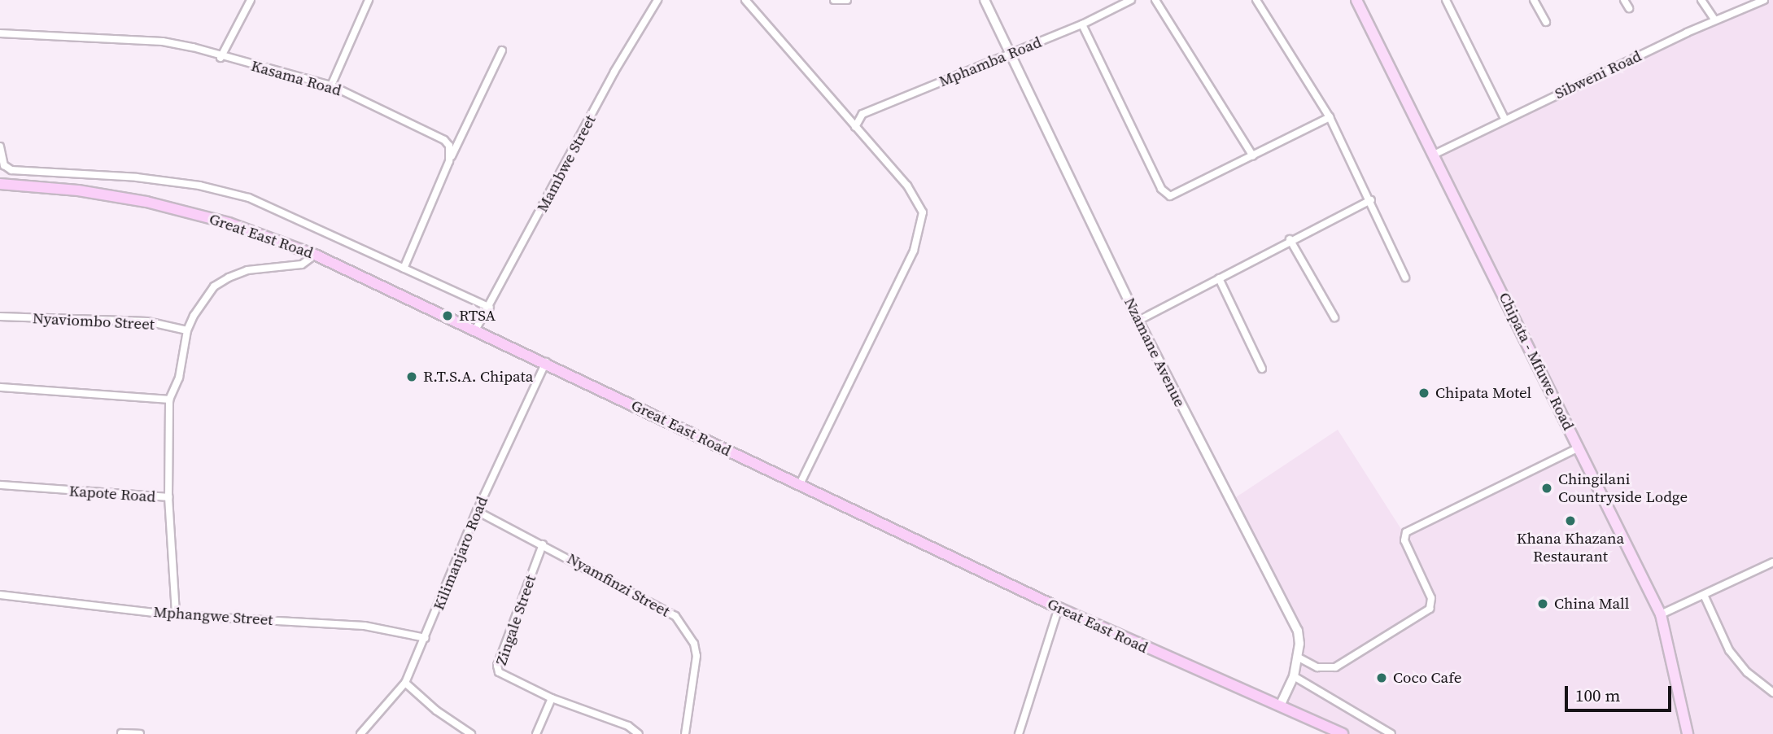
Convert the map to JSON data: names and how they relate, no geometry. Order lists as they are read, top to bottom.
{
  "streets": {
    "highway": ["Great East Road"],
    "main road": ["Chipata - Mfuwe Road"],
    "street": [
      "Mphamba Road",
      "Sibweni Road",
      "Kasama Road",
      "Mambwe Street",
      "Nyaviombo Street",
      "Nzamane Avenue",
      "Kapote Road",
      "Kilimanjaro Road",
      "Nyamfinzi Street",
      "Mphangwe Street",
      "Zingale Street"
    ]
  },
  "crossings": [
    ["Mphamba Road", "Nzamane Avenue"],
    ["Sibweni Road", "Chipata - Mfuwe Road"],
    ["Mambwe Street", "Great East Road"],
    ["Great East Road", "Nzamane Avenue"],
    ["Great East Road", "Kapote Road"],
    ["Great East Road", "Kilimanjaro Road"],
    ["Nyaviombo Street", "Kapote Road"],
    ["Kilimanjaro Road", "Nyamfinzi Street"],
    ["Kilimanjaro Road", "Mphangwe Street"],
    ["Nyamfinzi Street", "Zingale Street"]
  ],
  "places": [
    "RTSA",
    "R.T.S.A. Chipata",
    "Chipata Motel",
    "Chingilani Countryside Lodge",
    "Khana Khazana Restaurant",
    "China Mall",
    "Coco Cafe"
  ],
  "scale_bar": "100 m"
}
